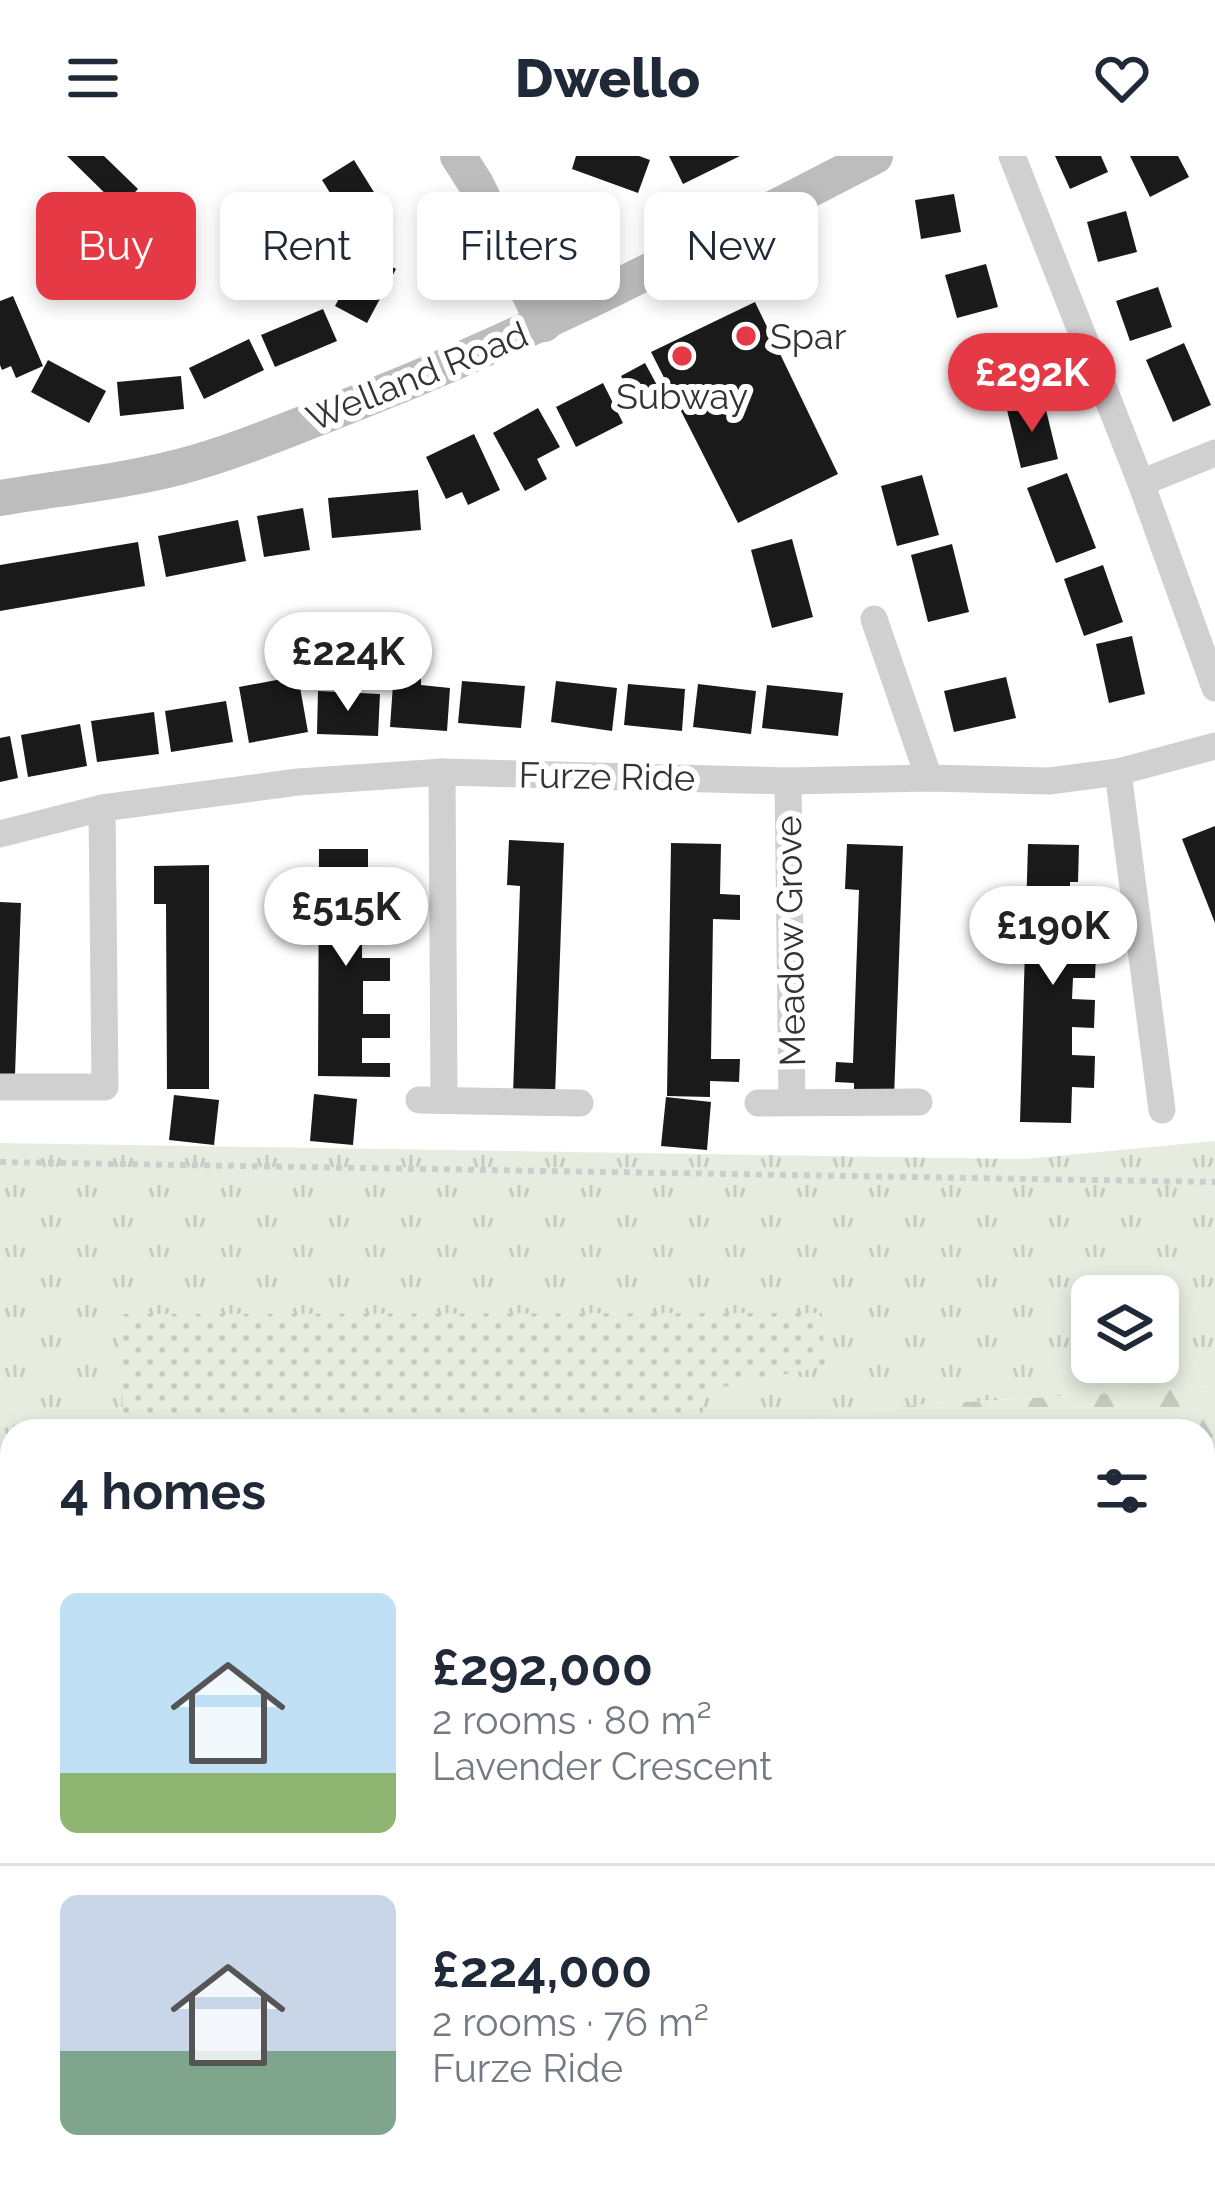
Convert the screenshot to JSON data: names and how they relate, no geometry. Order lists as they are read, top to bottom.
{
  "streets": {
    "street": ["Welland Road", "Furze Ride", "Meadow Grove"]
  },
  "crossings": [
    ["Furze Ride", "Meadow Grove"]
  ],
  "places": ["Spar", "Subway"],
  "page": {
    "header": "Dwello",
    "chip": [
      "Buy",
      "Rent",
      "Filters",
      "New"
    ],
    "price": [
      "£292K",
      "£224K",
      "£515K",
      "£190K"
    ],
    "heading": "4 homes",
    "list": [
      {
        "name": "£292,000",
        "note": "2 rooms · 80 m² · Lavender Crescent"
      },
      {
        "name": "£224,000",
        "note": "2 rooms · 76 m² · Furze Ride"
      }
    ]
  }
}
